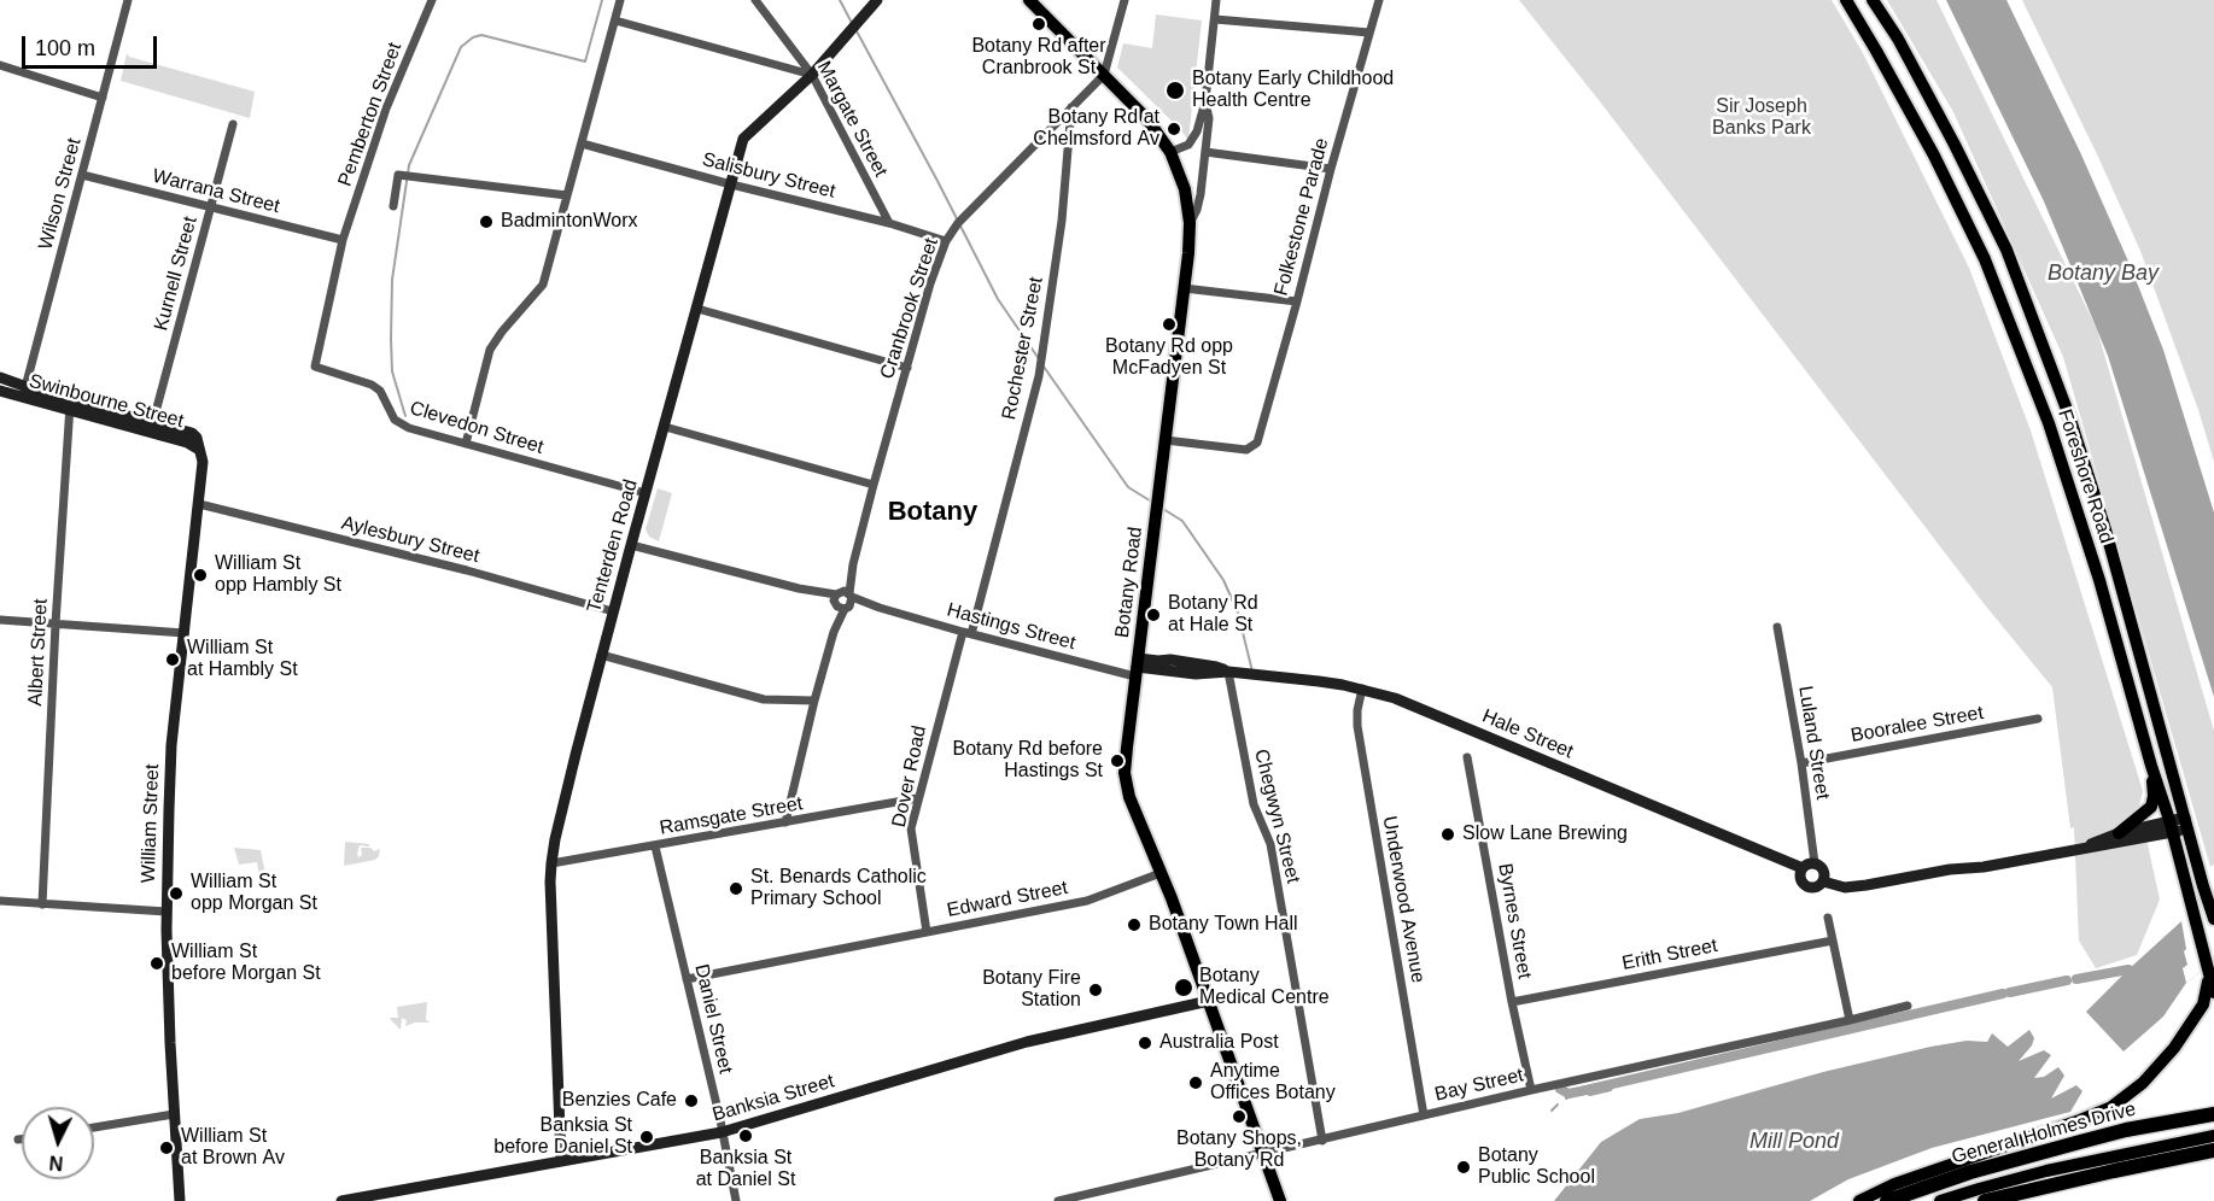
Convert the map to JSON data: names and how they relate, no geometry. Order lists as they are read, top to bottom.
{
  "streets": {
    "highway": ["General Holmes Drive"],
    "main road": ["Foreshore Road", "Botany Road"],
    "street": [
      "Pemberton Street",
      "Margate Street",
      "Salisbury Street",
      "Warrana Street",
      "Wilson Street",
      "Folkestone Parade",
      "Kurnell Street",
      "Cranbrook Street",
      "Rochester Street",
      "Swinbourne Street",
      "Clevedon Street",
      "Aylesbury Street",
      "Tenterden Road",
      "Hastings Street",
      "Albert Street",
      "Booralee Street",
      "Hale Street",
      "Luland Street",
      "Dover Road",
      "Ramsgate Street",
      "Chegwyn Street",
      "William Street",
      "Edward Street",
      "Underwood Avenue",
      "Byrnes Street",
      "Erith Street",
      "Daniel Street",
      "Bay Street",
      "Banksia Street"
    ]
  },
  "crossings": [
    ["Pemberton Street", "Warrana Street"],
    ["Pemberton Street", "Clevedon Street"],
    ["Margate Street", "Salisbury Street"],
    ["Margate Street", "Tenterden Road"],
    ["Salisbury Street", "Cranbrook Street"],
    ["Salisbury Street", "Tenterden Road"],
    ["Warrana Street", "Wilson Street"],
    ["Warrana Street", "Kurnell Street"],
    ["Warrana Street", "Clevedon Street"],
    ["Wilson Street", "Swinbourne Street"],
    ["Folkestone Parade", "Botany Road"],
    ["Kurnell Street", "Swinbourne Street"],
    ["Cranbrook Street", "Rochester Street"],
    ["Cranbrook Street", "Botany Road"],
    ["Cranbrook Street", "Hastings Street"],
    ["Cranbrook Street", "Ramsgate Street"],
    ["Rochester Street", "Hastings Street"],
    ["Rochester Street", "Dover Road"],
    ["Swinbourne Street", "Albert Street"],
    ["Swinbourne Street", "William Street"],
    ["Clevedon Street", "Tenterden Road"],
    ["Aylesbury Street", "Tenterden Road"],
    ["Aylesbury Street", "William Street"],
    ["Tenterden Road", "Hastings Street"],
    ["Tenterden Road", "Ramsgate Street"],
    ["Tenterden Road", "Banksia Street"],
    ["Botany Road", "Hastings Street"],
    ["Botany Road", "Hale Street"],
    ["Botany Road", "Edward Street"],
    ["Botany Road", "Bay Street"],
    ["Botany Road", "Banksia Street"],
    ["Hastings Street", "Hale Street"],
    ["Hastings Street", "Dover Road"],
    ["Booralee Street", "Luland Street"],
    ["Hale Street", "Luland Street"],
    ["Hale Street", "Chegwyn Street"],
    ["Hale Street", "Underwood Avenue"],
    ["Dover Road", "Ramsgate Street"],
    ["Dover Road", "Edward Street"],
    ["Ramsgate Street", "Daniel Street"],
    ["Chegwyn Street", "Bay Street"],
    ["Edward Street", "Daniel Street"],
    ["Underwood Avenue", "Bay Street"],
    ["Byrnes Street", "Erith Street"],
    ["Byrnes Street", "Bay Street"],
    ["Daniel Street", "Banksia Street"]
  ],
  "districts": ["Botany"],
  "water": ["Botany Bay", "Mill Pond"],
  "parks": ["Sir Joseph Banks Park"],
  "places": [
    "Botany Rd after Cranbrook St",
    "Botany Early Childhood Health Centre",
    "Botany Rd at Chelmsford Av",
    "BadmintonWorx",
    "Botany Rd opp McFadyen St",
    "William St opp Hambly St",
    "Botany Rd at Hale St",
    "William St at Hambly St",
    "Botany Rd before Hastings St",
    "Slow Lane Brewing",
    "St. Benards Catholic Primary School",
    "William St opp Morgan St",
    "Botany Town Hall",
    "William St before Morgan St",
    "Botany Medical Centre",
    "Botany Fire Station",
    "Australia Post",
    "Anytime Offices Botany",
    "Benzies Cafe",
    "Botany Shops, Botany Rd",
    "Banksia St at Daniel St",
    "Banksia St before Daniel St",
    "William St at Brown Av",
    "Botany Public School"
  ],
  "scale_bar": "100 m",
  "north": "bottom"
}
